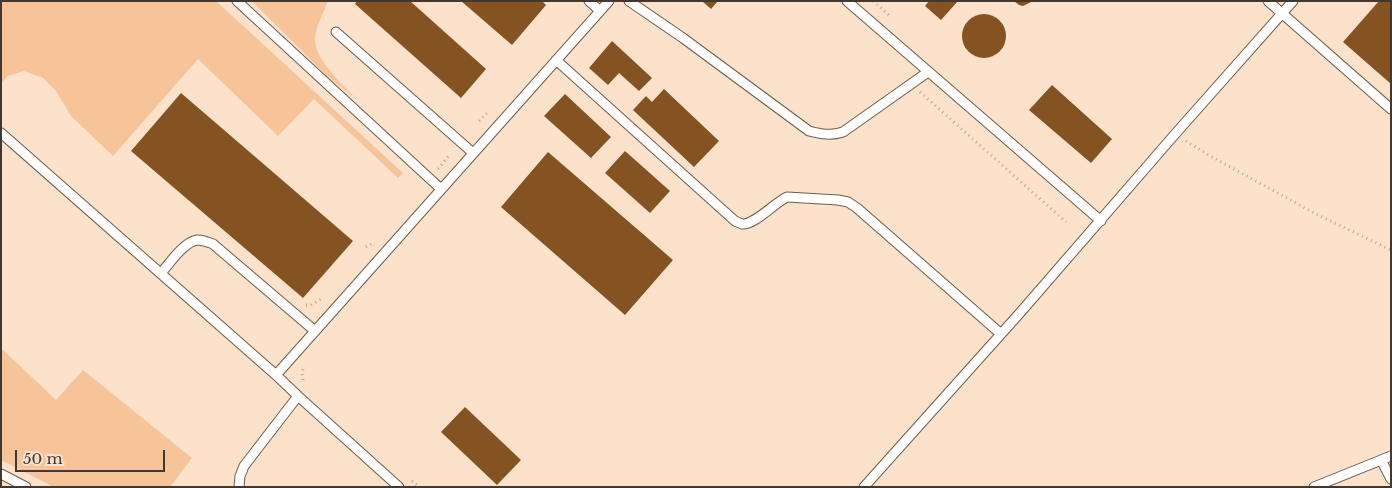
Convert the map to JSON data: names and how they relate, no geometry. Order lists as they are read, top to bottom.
{
  "scale_bar": "50 m"
}
